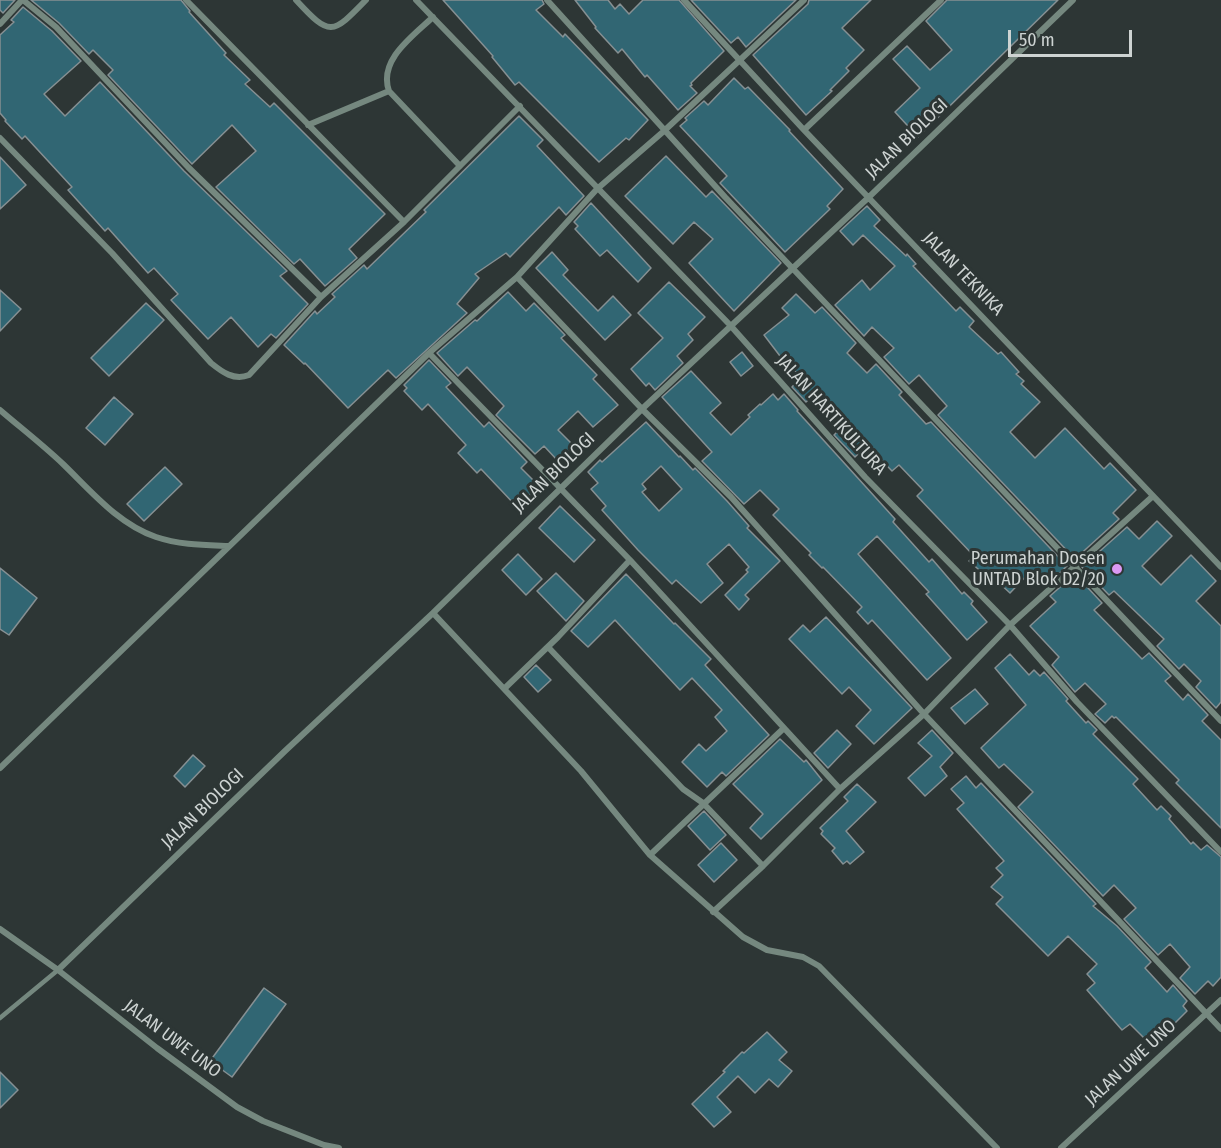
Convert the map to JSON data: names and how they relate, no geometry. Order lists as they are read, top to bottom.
{
  "streets": {
    "street": [
      "JALAN BIOLOGI",
      "JALAN TEKNIKA",
      "JALAN HARTIKULTURA",
      "JALAN UWE UNO"
    ]
  },
  "crossings": [
    ["JALAN BIOLOGI", "JALAN TEKNIKA"],
    ["JALAN BIOLOGI", "JALAN HARTIKULTURA"],
    ["JALAN BIOLOGI", "JALAN UWE UNO"]
  ],
  "places": ["Perumahan Dosen UNTAD Blok D2/20"],
  "scale_bar": "50 m"
}
